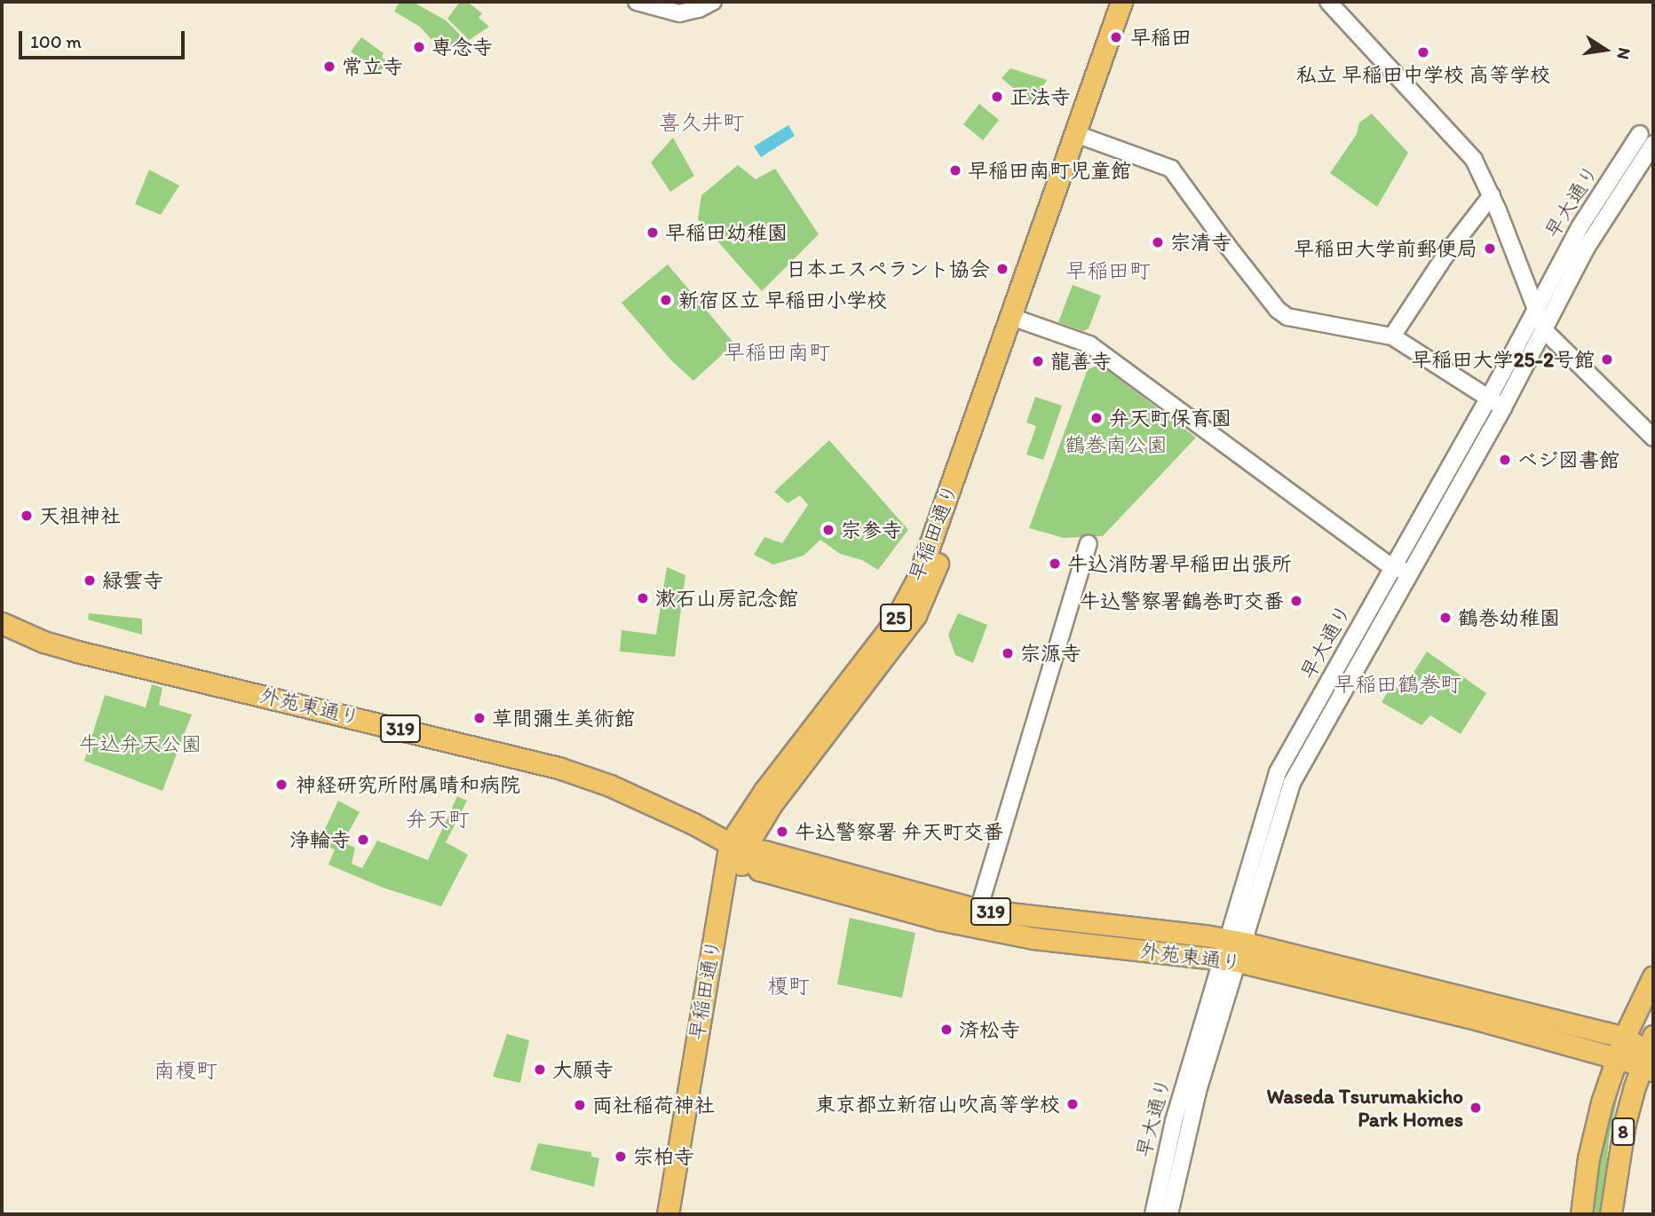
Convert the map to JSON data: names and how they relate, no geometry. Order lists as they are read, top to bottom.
{
  "streets": {
    "main road": [
      "早稲田通り",
      "25",
      "外苑東通り",
      "319",
      "8"
    ],
    "street": ["早大通り"]
  },
  "crossings": [
    ["早大通り", "外苑東通り"],
    ["早稲田通り", "外苑東通り"],
    ["外苑東通り", "8"]
  ],
  "districts": [
    "喜久井町",
    "早稲田町",
    "早稲田南町",
    "早稲田鶴巻町",
    "弁天町",
    "榎町",
    "南榎町"
  ],
  "parks": ["鶴巻南公園", "牛込弁天公園"],
  "places": [
    "早稲田",
    "専念寺",
    "私立 早稲田中学校 高等学校",
    "常立寺",
    "正法寺",
    "早稲田南町児童館",
    "早稲田幼稚園",
    "宗清寺",
    "早稲田大学前郵便局",
    "日本エスペラント協会",
    "新宿区立 早稲田小学校",
    "早稲田大学25-2号館",
    "龍善寺",
    "弁天町保育園",
    "ベジ図書館",
    "天祖神社",
    "宗参寺",
    "牛込消防署早稲田出張所",
    "緑雲寺",
    "漱石山房記念館",
    "牛込警察署鶴巻町交番",
    "鶴巻幼稚園",
    "宗源寺",
    "草間彌生美術館",
    "神経研究所附属晴和病院",
    "牛込警察署 弁天町交番",
    "浄輪寺",
    "済松寺",
    "大願寺",
    "東京都立新宿山吹高等学校",
    "両社稲荷神社",
    "Waseda Tsurumakicho Park Homes",
    "宗柏寺"
  ],
  "scale_bar": "100 m",
  "north": "right"
}
